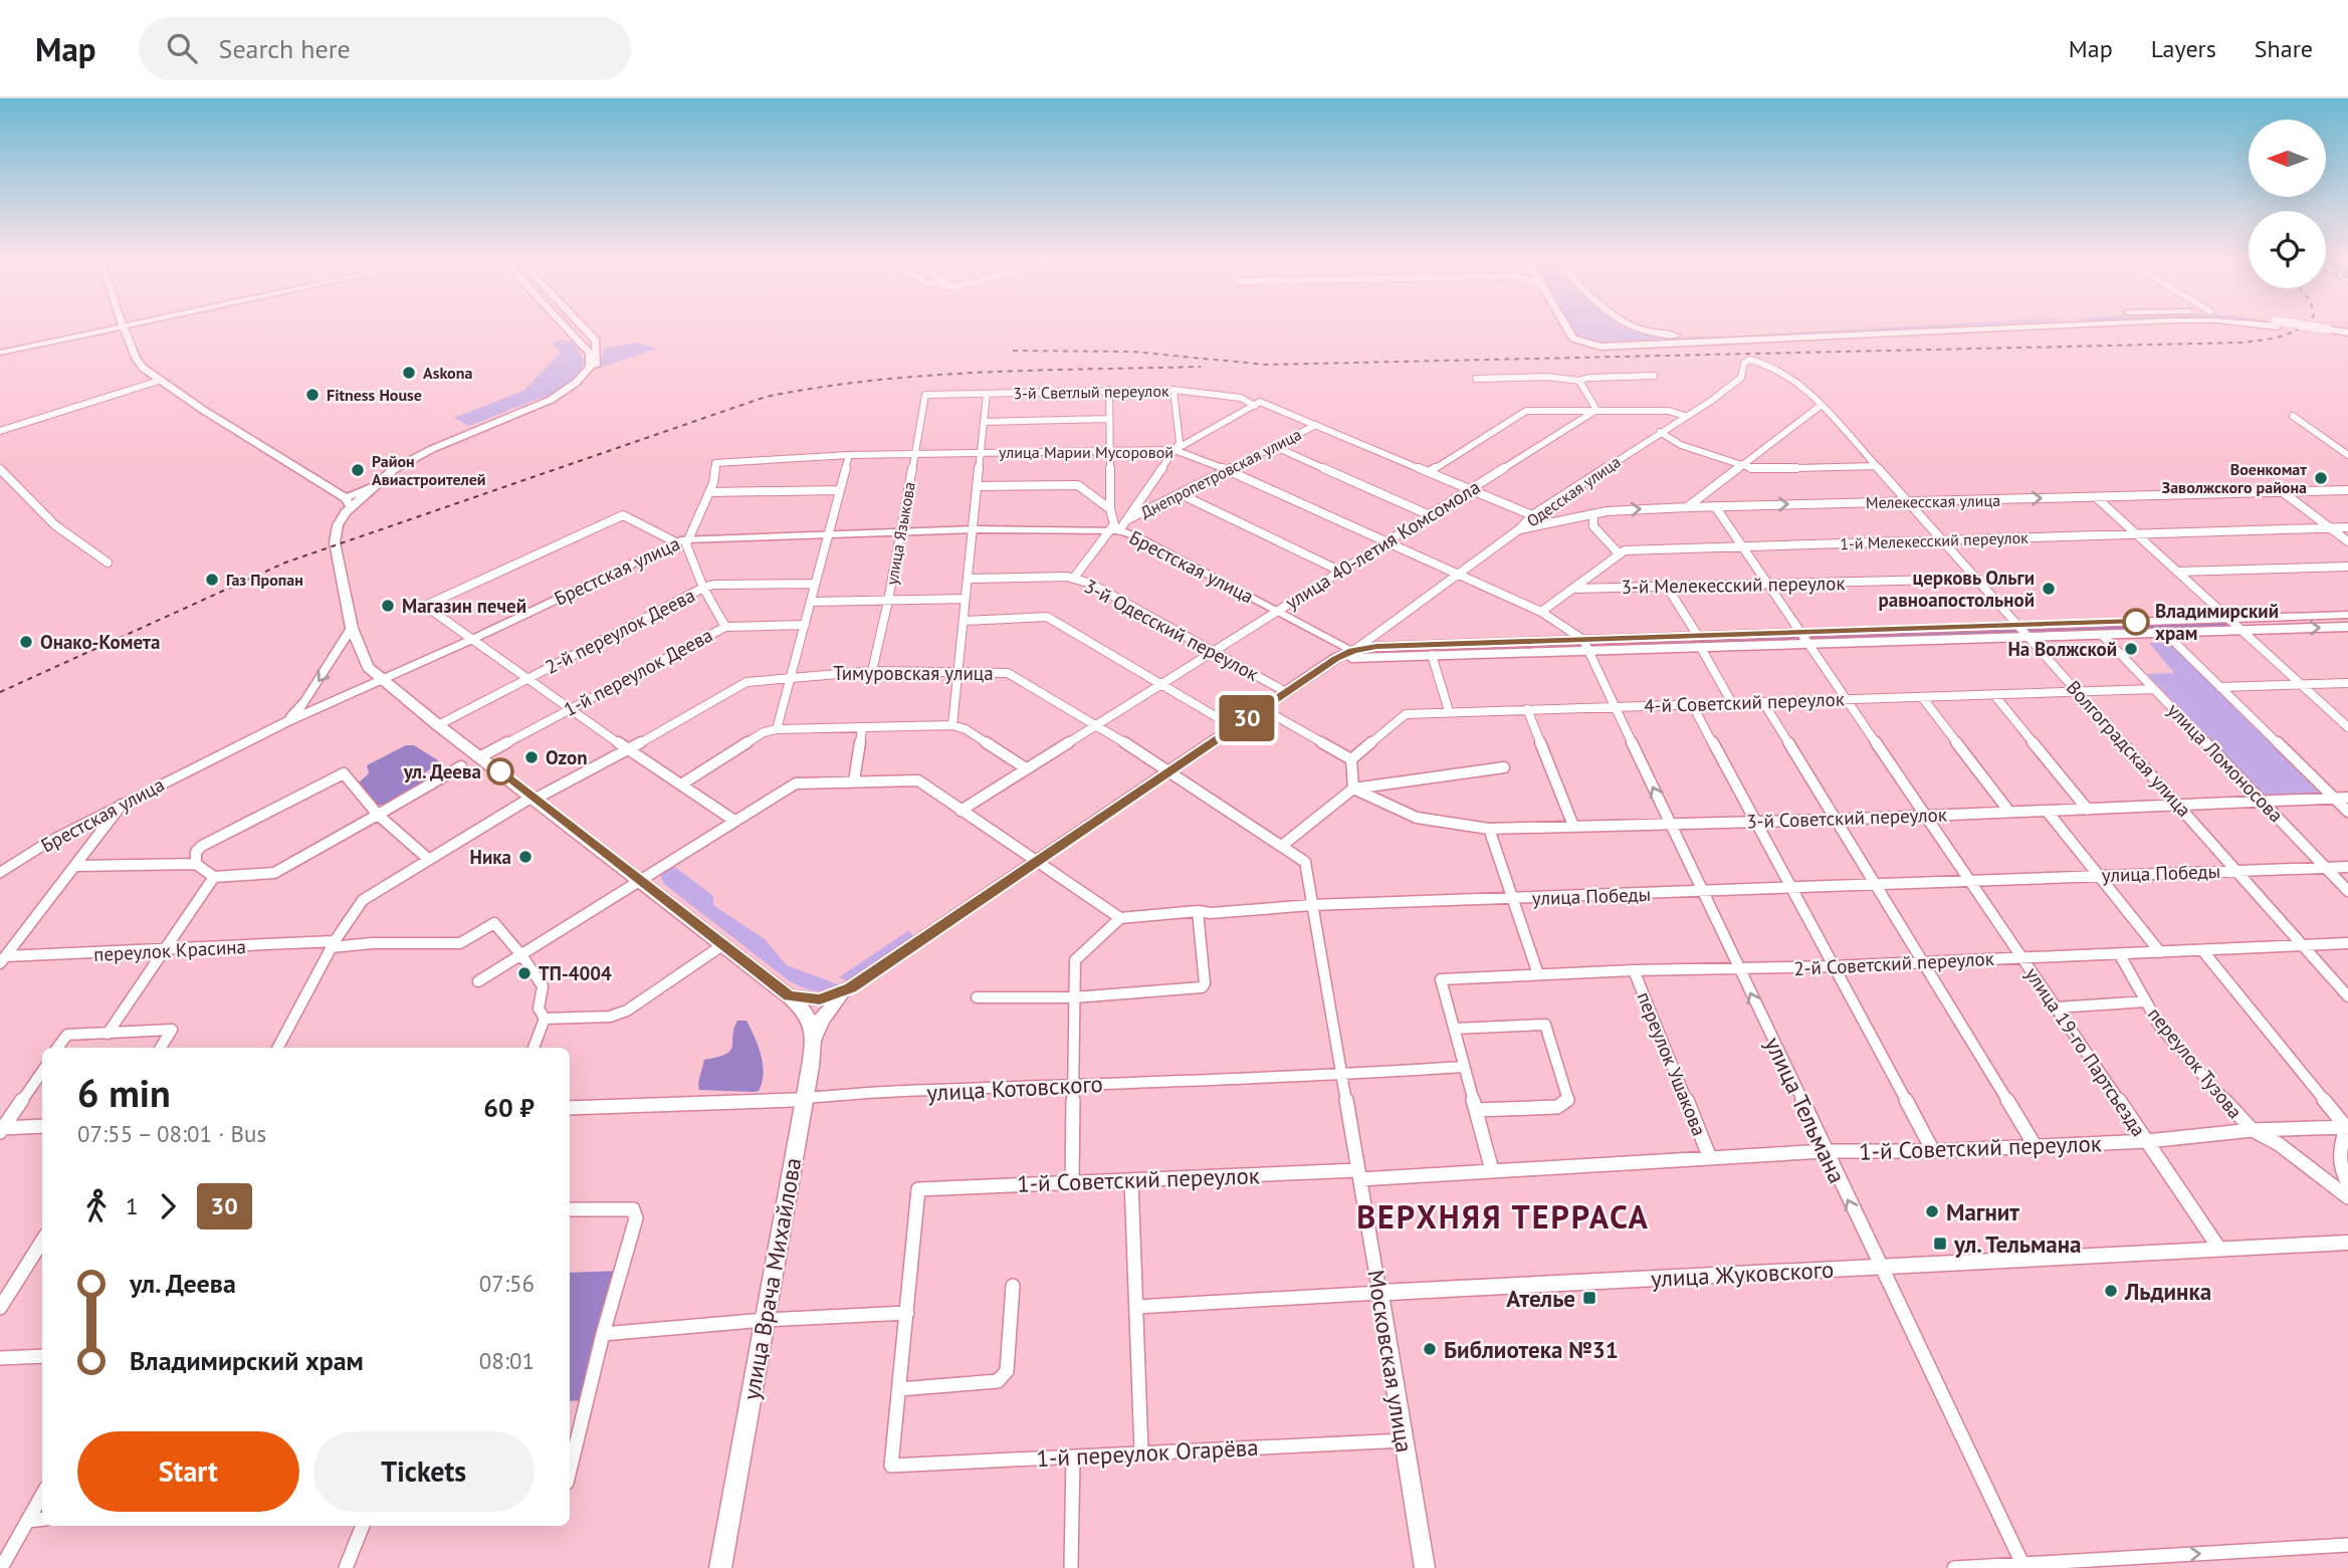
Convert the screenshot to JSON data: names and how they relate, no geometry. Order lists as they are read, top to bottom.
{
  "streets": {
    "main road": ["улица Врача Михайлова"],
    "street": [
      "3-й Светлый переулок",
      "улица Марии Мусоровой",
      "Днепропетровская улица",
      "Одесская улица",
      "Мелекесская улица",
      "улица Языкова",
      "1-й Мелекесский переулок",
      "улица 40-летия Комсомола",
      "Брестская улица",
      "3-й Мелекесский переулок",
      "3-й Одесский переулок",
      "2-й переулок Деева",
      "1-й переулок Деева",
      "Тимуровская улица",
      "4-й Советский переулок",
      "Волгоградская улица",
      "улица Ломоносова",
      "3-й Советский переулок",
      "улица Победы",
      "переулок Красина",
      "2-й Советский переулок",
      "улица 19-го Партсъезда",
      "переулок Тузова",
      "переулок Ушакова",
      "улица Котовского",
      "улица Тельмана",
      "1-й Советский переулок",
      "улица Жуковского",
      "Московская улица",
      "1-й переулок Огарёва"
    ]
  },
  "crossings": [
    ["3-й Светлый переулок", "Днепропетровская улица"],
    ["3-й Светлый переулок", "улица Языкова"],
    ["улица Марии Мусоровой", "Днепропетровская улица"],
    ["улица Марии Мусоровой", "Одесская улица"],
    ["улица Марии Мусоровой", "улица Языкова"],
    ["улица Марии Мусоровой", "1-й Мелекесский переулок"],
    ["улица Марии Мусоровой", "улица 40-летия Комсомола"],
    ["улица Марии Мусоровой", "улица Тельмана"],
    ["Одесская улица", "Мелекесская улица"],
    ["Одесская улица", "Брестская улица"],
    ["Одесская улица", "Волгоградская улица"],
    ["Мелекесская улица", "Волгоградская улица"],
    ["Мелекесская улица", "улица 19-го Партсъезда"],
    ["улица Языкова", "Брестская улица"],
    ["улица Языкова", "Тимуровская улица"],
    ["1-й Мелекесский переулок", "3-й Мелекесский переулок"],
    ["1-й Мелекесский переулок", "Волгоградская улица"],
    ["1-й Мелекесский переулок", "улица 19-го Партсъезда"],
    ["улица 40-летия Комсомола", "Брестская улица"],
    ["улица 40-летия Комсомола", "3-й Одесский переулок"],
    ["улица 40-летия Комсомола", "Тимуровская улица"],
    ["Брестская улица", "улица Врача Михайлова"],
    ["3-й Мелекесский переулок", "Волгоградская улица"],
    ["3-й Мелекесский переулок", "улица 19-го Партсъезда"],
    ["2-й переулок Деева", "улица Врача Михайлова"],
    ["1-й переулок Деева", "улица Врача Михайлова"],
    ["Тимуровская улица", "переулок Красина"],
    ["Тимуровская улица", "улица Врача Михайлова"],
    ["4-й Советский переулок", "Волгоградская улица"],
    ["4-й Советский переулок", "улица Ломоносова"],
    ["4-й Советский переулок", "улица 19-го Партсъезда"],
    ["4-й Советский переулок", "улица Тельмана"],
    ["Волгоградская улица", "3-й Советский переулок"],
    ["Волгоградская улица", "улица Победы"],
    ["Волгоградская улица", "2-й Советский переулок"],
    ["улица Ломоносова", "3-й Советский переулок"],
    ["улица Ломоносова", "улица Победы"],
    ["3-й Советский переулок", "улица 19-го Партсъезда"],
    ["3-й Советский переулок", "улица Тельмана"],
    ["улица Победы", "улица 19-го Партсъезда"],
    ["улица Победы", "улица Тельмана"],
    ["улица Победы", "Московская улица"],
    ["2-й Советский переулок", "улица 19-го Партсъезда"],
    ["2-й Советский переулок", "переулок Тузова"],
    ["2-й Советский переулок", "переулок Ушакова"],
    ["2-й Советский переулок", "улица Тельмана"],
    ["улица 19-го Партсъезда", "1-й Советский переулок"],
    ["улица 19-го Партсъезда", "улица Жуковского"],
    ["переулок Тузова", "1-й Советский переулок"],
    ["переулок Ушакова", "1-й Советский переулок"],
    ["улица Котовского", "улица Врача Михайлова"],
    ["улица Котовского", "Московская улица"],
    ["улица Тельмана", "1-й Советский переулок"],
    ["улица Тельмана", "улица Жуковского"],
    ["1-й Советский переулок", "Московская улица"],
    ["улица Жуковского", "Московская улица"],
    ["Московская улица", "1-й переулок Огарёва"]
  ],
  "districts": ["ВЕРХНЯЯ ТЕРРАСА"],
  "places": {
    "other": [
      "Askona",
      "Fitness House",
      "Район Авиастроителей",
      "Военкомат Заволжского района",
      "Газ Пропан",
      "церковь Ольги равноапостольной",
      "Магазин печей",
      "Владимирский храм",
      "Онако-Комета",
      "На Волжской",
      "Ozon",
      "ул. Деева",
      "Ника",
      "ТП-4004",
      "Магнит",
      "Льдинка",
      "Библиотека №31"
    ],
    "transit": ["ул. Тельмана", "Ателье"]
  },
  "lines": ["bus line 30"],
  "north": "left",
  "page": {
    "header": "Map",
    "search": "Search here",
    "nav": ["Map", "Layers", "Share"],
    "on_map": "30",
    "heading": ["6 min", "07:55 – 08:01 · Bus", "60 ₽"],
    "legs": ["1", "30"],
    "list": [
      {
        "name": "ул. Деева",
        "value": "07:56"
      },
      {
        "name": "Владимирский храм",
        "value": "08:01"
      }
    ],
    "buttons": ["Start", "Tickets"]
  }
}
